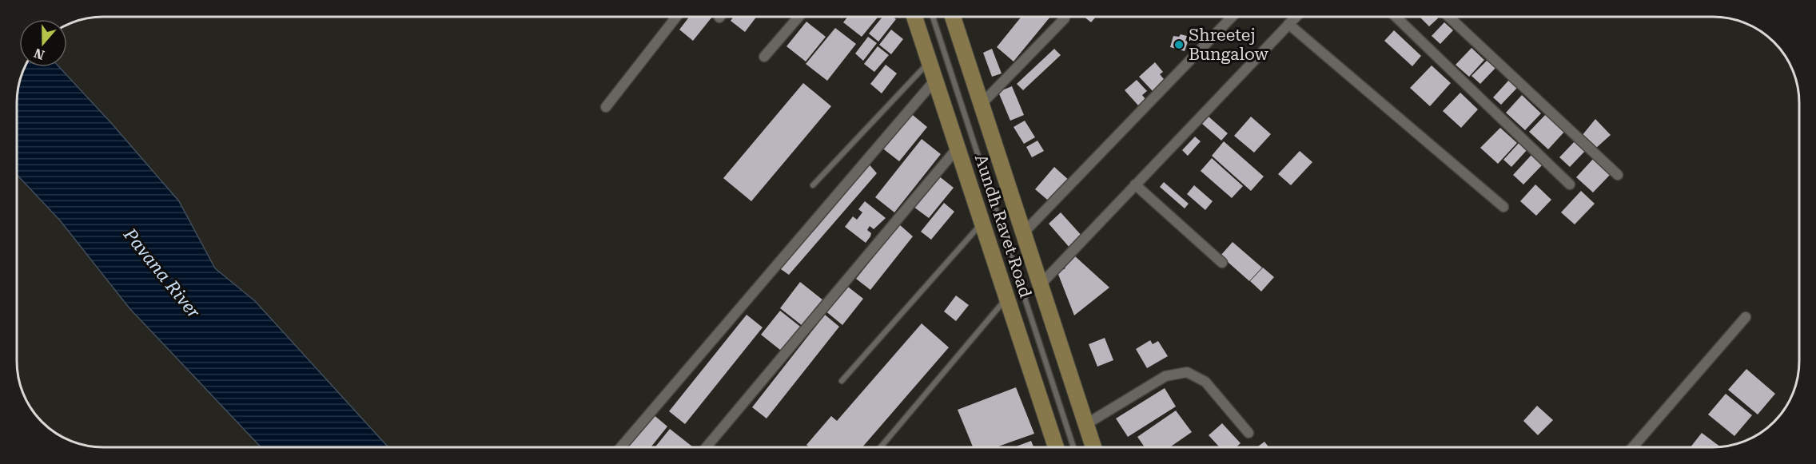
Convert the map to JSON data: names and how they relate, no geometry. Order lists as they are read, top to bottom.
{
  "streets": {
    "main road": ["Aundh Ravet Road"]
  },
  "water": ["Pavana River"],
  "places": ["Shreetej Bungalow"],
  "north": "bottom"
}
